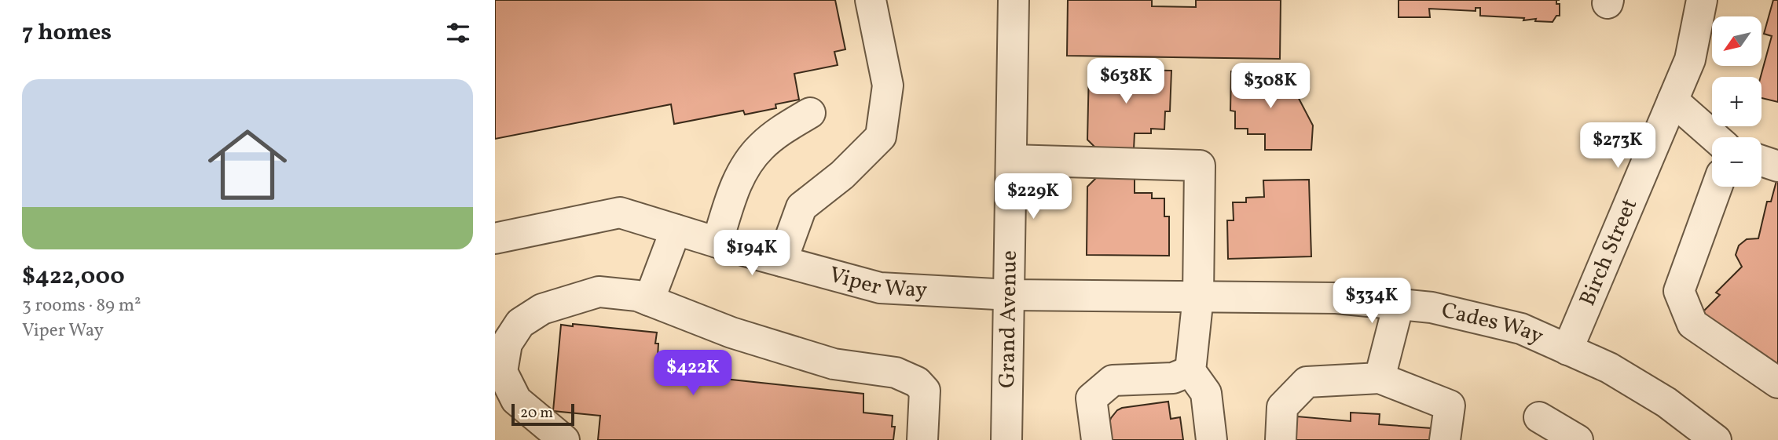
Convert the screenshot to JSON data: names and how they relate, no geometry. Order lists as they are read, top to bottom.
{
  "streets": {
    "street": [
      "Birch Street",
      "Viper Way",
      "Grand Avenue",
      "Cades Way"
    ]
  },
  "crossings": [
    ["Birch Street", "Cades Way"],
    ["Viper Way", "Grand Avenue"],
    ["Viper Way", "Cades Way"],
    ["Grand Avenue", "Cades Way"]
  ],
  "scale_bar": "20 m",
  "north": "bottom left",
  "page": {
    "heading": "7 homes",
    "map_buttons": ["+", "−"],
    "price": [
      "$638K",
      "$308K",
      "$273K",
      "$229K",
      "$194K",
      "$334K",
      "$422K"
    ],
    "list": [
      {
        "name": "$422,000",
        "note": "3 rooms · 89 m² · Viper Way"
      }
    ],
    "scale": "20 m"
  }
}
